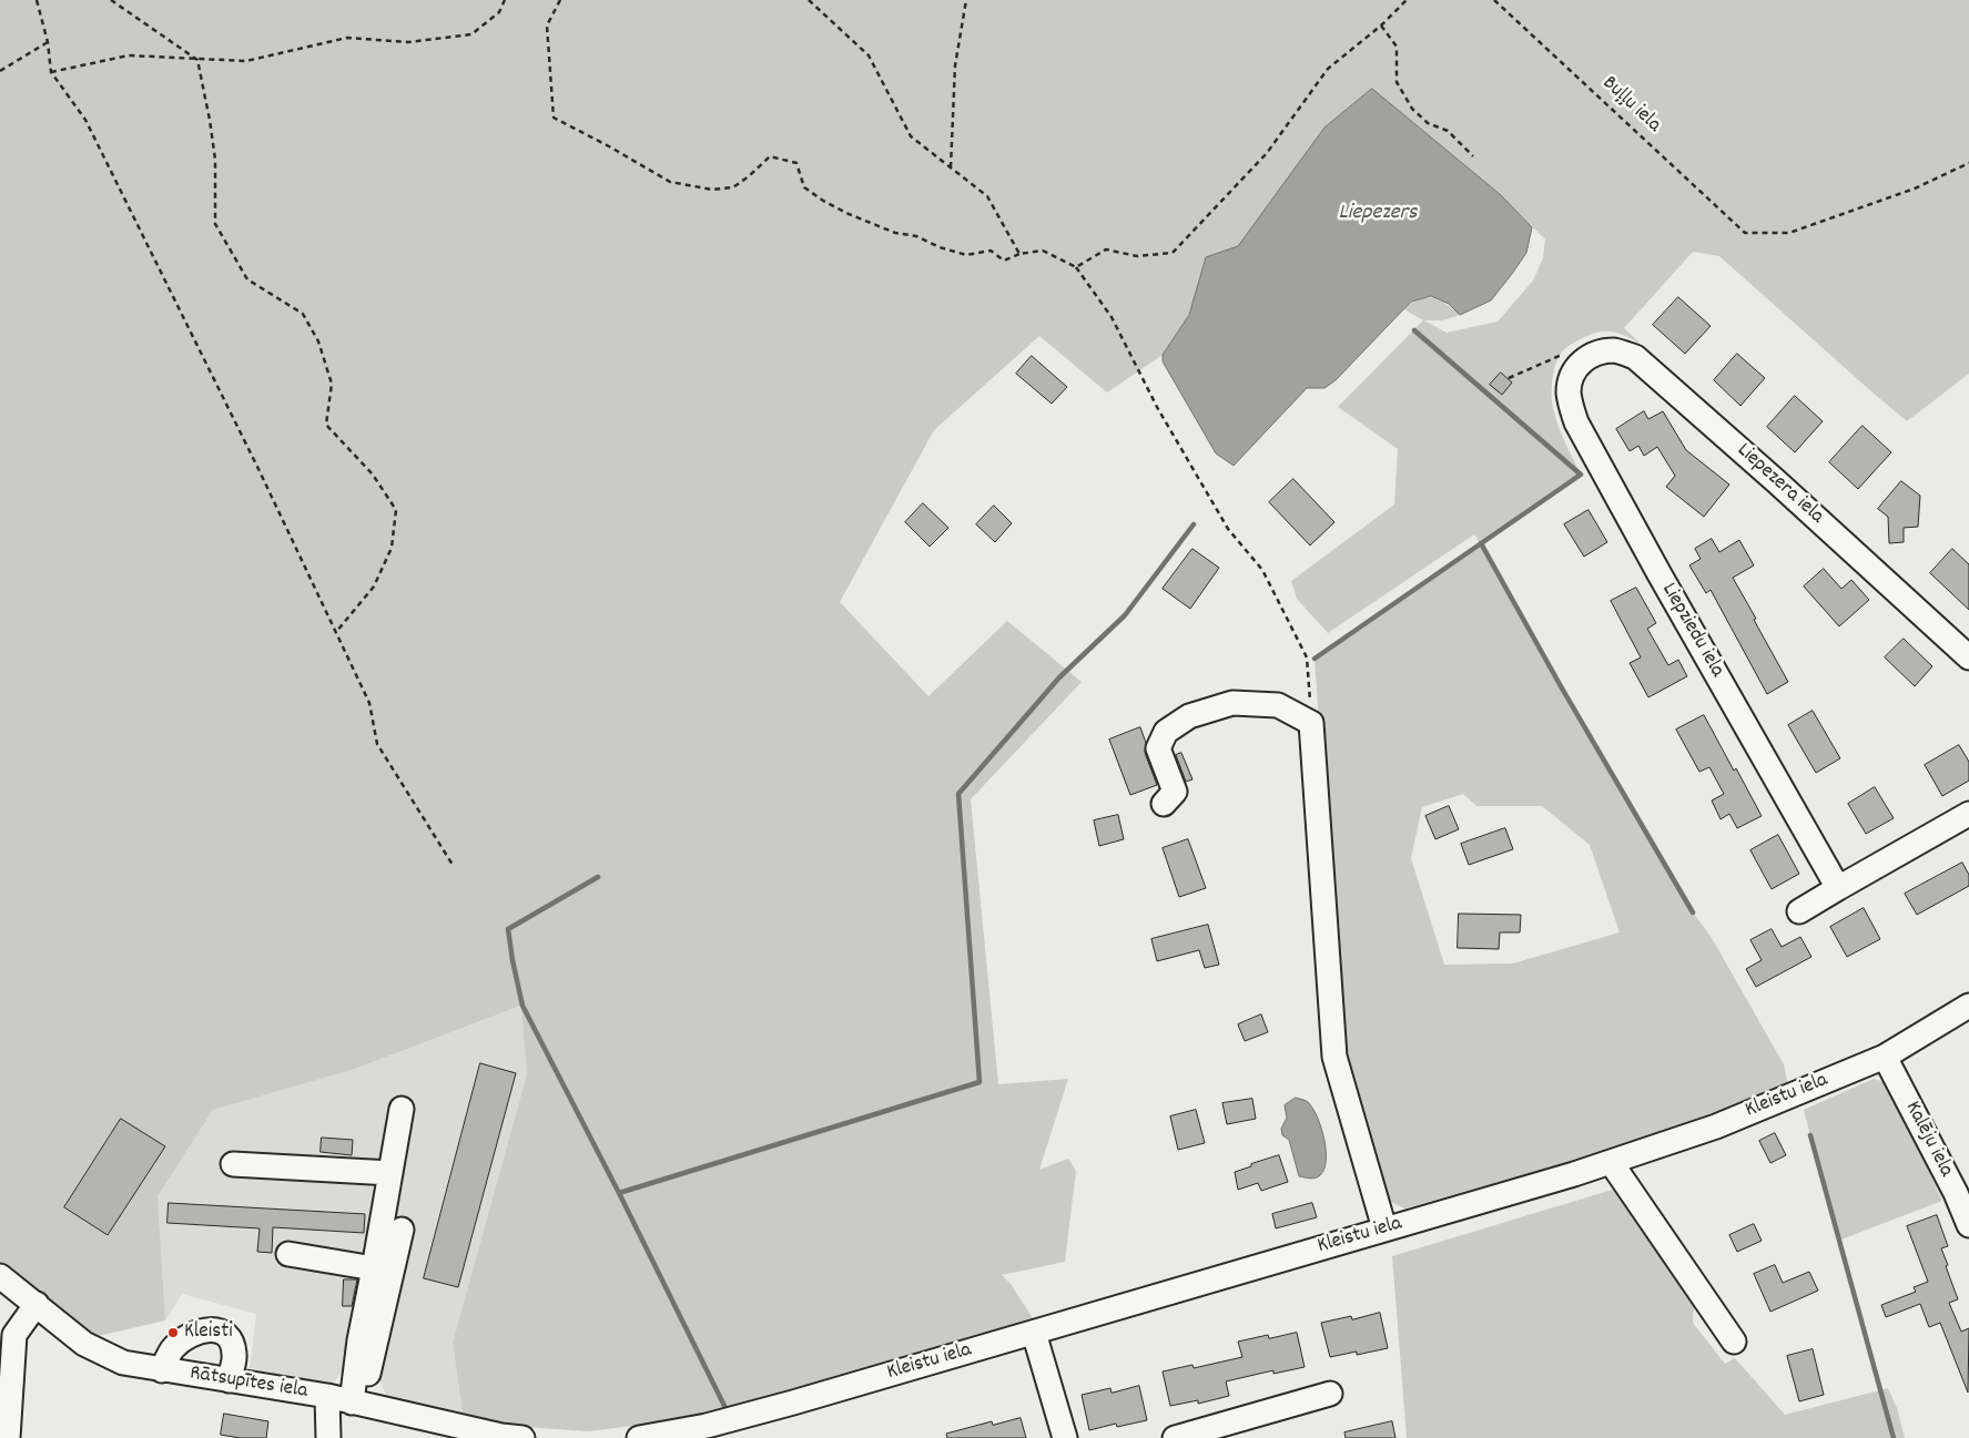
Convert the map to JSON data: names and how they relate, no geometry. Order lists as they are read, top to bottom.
{
  "streets": {
    "street": [
      "Liepezera iela",
      "Liepziedu iela",
      "Kleistu iela",
      "Kalēju iela",
      "Rātsupītes iela"
    ],
    "path": ["Buļļu iela"]
  },
  "crossings": [
    ["Liepezera iela", "Liepziedu iela"],
    ["Kleistu iela", "Kalēju iela"]
  ],
  "water": ["Liepezers"],
  "places": ["Kleisti"]
}
